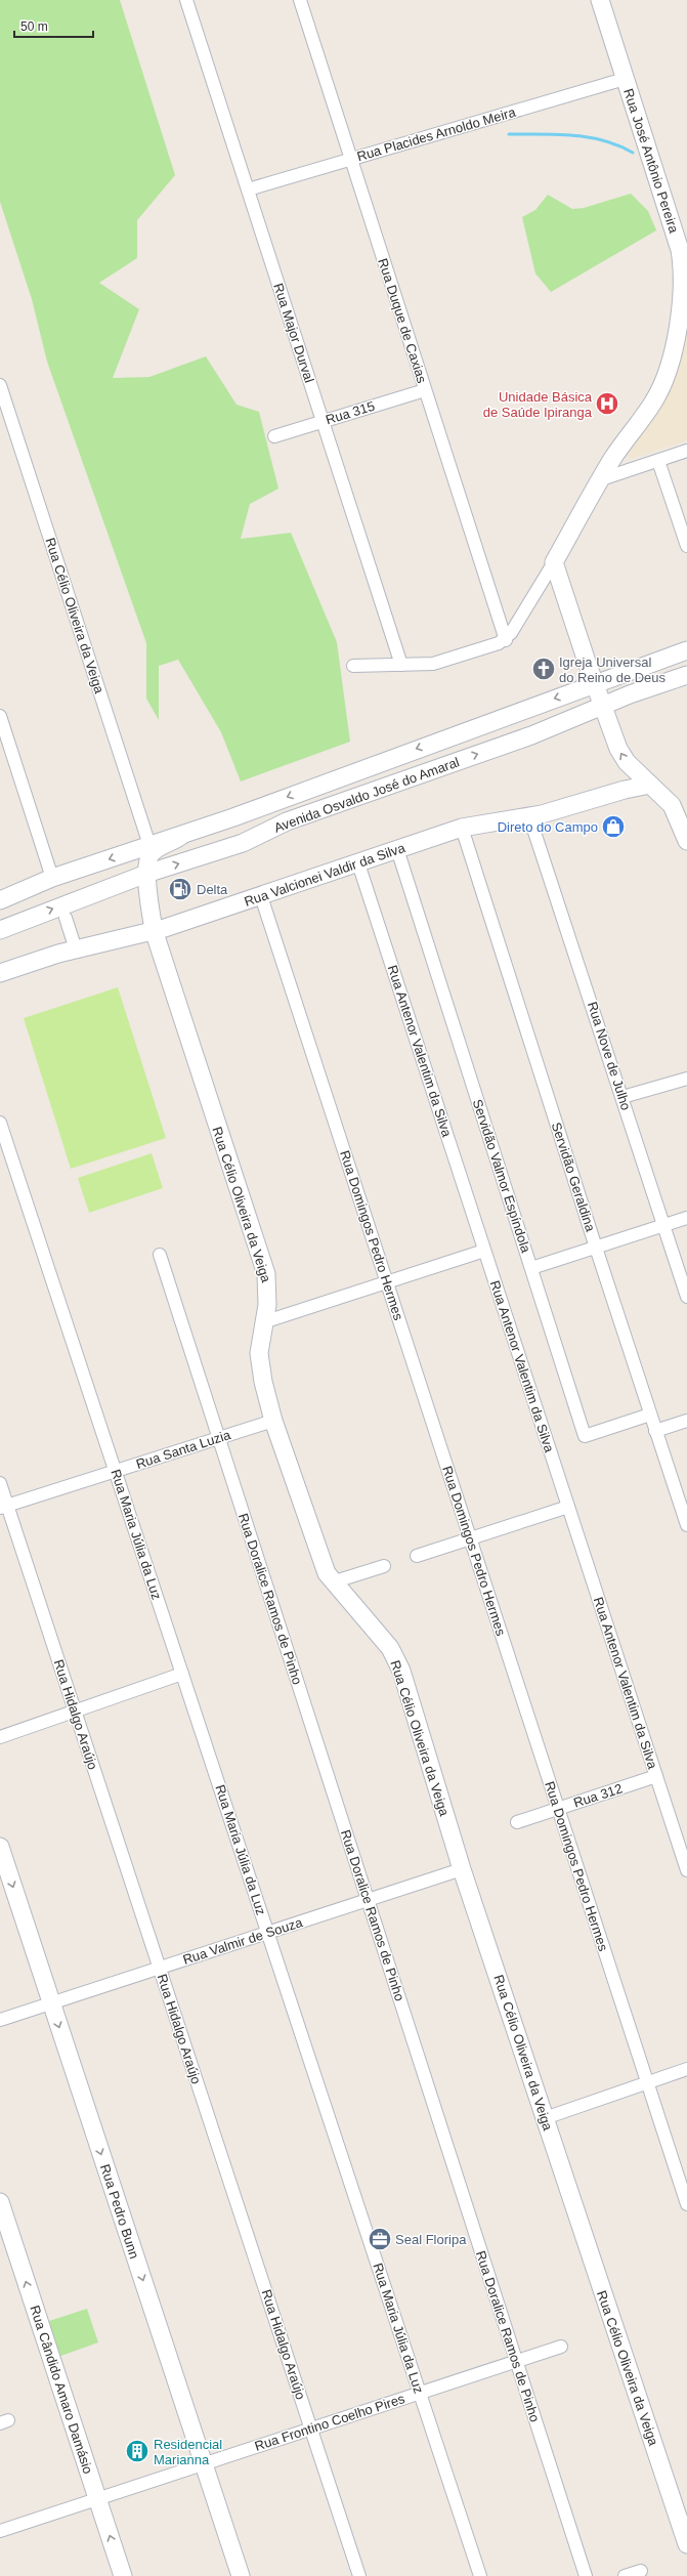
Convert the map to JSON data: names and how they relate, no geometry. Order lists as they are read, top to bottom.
{
  "streets": {
    "main road": [
      "Rua José Antônio Pereira",
      "Rua Célio Oliveira da Veiga",
      "Avenida Osvaldo José do Amaral",
      "Rua Valcionei Valdir da Silva",
      "Rua Pedro Bunn",
      "Rua Cândido Amaro Damásio"
    ],
    "street": [
      "Rua Placides Arnoldo Meira",
      "Rua Duque de Caxias",
      "Rua Major Durval",
      "Rua 315",
      "Rua Antenor Valentim da Silva",
      "Rua Nove de Julho",
      "Servidão Valmor Espíndola",
      "Servidão Geraldina",
      "Rua Domingos Pedro Hermes",
      "Rua Santa Luzia",
      "Rua Maria Júlia da Luz",
      "Rua Doralice Ramos de Pinho",
      "Rua Hidalgo Araújo",
      "Rua 312",
      "Rua Valmir de Souza",
      "Rua Frontino Coelho Pires"
    ]
  },
  "crossings": [
    ["Rua Placides Arnoldo Meira", "Rua José Antônio Pereira"],
    ["Rua Placides Arnoldo Meira", "Rua Duque de Caxias"],
    ["Rua Placides Arnoldo Meira", "Rua Major Durval"],
    ["Rua Duque de Caxias", "Rua 315"],
    ["Rua Major Durval", "Rua 315"],
    ["Rua Célio Oliveira da Veiga", "Avenida Osvaldo José do Amaral"],
    ["Rua Célio Oliveira da Veiga", "Rua Valcionei Valdir da Silva"],
    ["Rua Célio Oliveira da Veiga", "Rua Santa Luzia"],
    ["Rua Célio Oliveira da Veiga", "Rua Valmir de Souza"],
    ["Rua Valcionei Valdir da Silva", "Rua Antenor Valentim da Silva"],
    ["Rua Valcionei Valdir da Silva", "Rua Nove de Julho"],
    ["Rua Valcionei Valdir da Silva", "Servidão Valmor Espíndola"],
    ["Rua Valcionei Valdir da Silva", "Servidão Geraldina"],
    ["Rua Valcionei Valdir da Silva", "Rua Domingos Pedro Hermes"],
    ["Rua Antenor Valentim da Silva", "Rua 312"],
    ["Servidão Valmor Espíndola", "Servidão Geraldina"],
    ["Rua Domingos Pedro Hermes", "Rua 312"],
    ["Rua Santa Luzia", "Rua Maria Júlia da Luz"],
    ["Rua Santa Luzia", "Rua Doralice Ramos de Pinho"],
    ["Rua Santa Luzia", "Rua Hidalgo Araújo"],
    ["Rua Maria Júlia da Luz", "Rua Valmir de Souza"],
    ["Rua Maria Júlia da Luz", "Rua Frontino Coelho Pires"],
    ["Rua Doralice Ramos de Pinho", "Rua Valmir de Souza"],
    ["Rua Doralice Ramos de Pinho", "Rua Frontino Coelho Pires"],
    ["Rua Hidalgo Araújo", "Rua Valmir de Souza"],
    ["Rua Hidalgo Araújo", "Rua Frontino Coelho Pires"],
    ["Rua Valmir de Souza", "Rua Pedro Bunn"],
    ["Rua Pedro Bunn", "Rua Frontino Coelho Pires"],
    ["Rua Cândido Amaro Damásio", "Rua Frontino Coelho Pires"]
  ],
  "one_way": ["Rua Pedro Bunn", "Rua Cândido Amaro Damásio"],
  "places": {
    "hospital": ["Unidade Básica de Saúde Ipiranga"],
    "church": ["Igreja Universal do Reino de Deus"],
    "shop": ["Direto do Campo"],
    "fuel station": ["Delta"],
    "office": ["Seal Floripa"],
    "building": ["Residencial Marianna"]
  },
  "scale_bar": "50 m"
}
